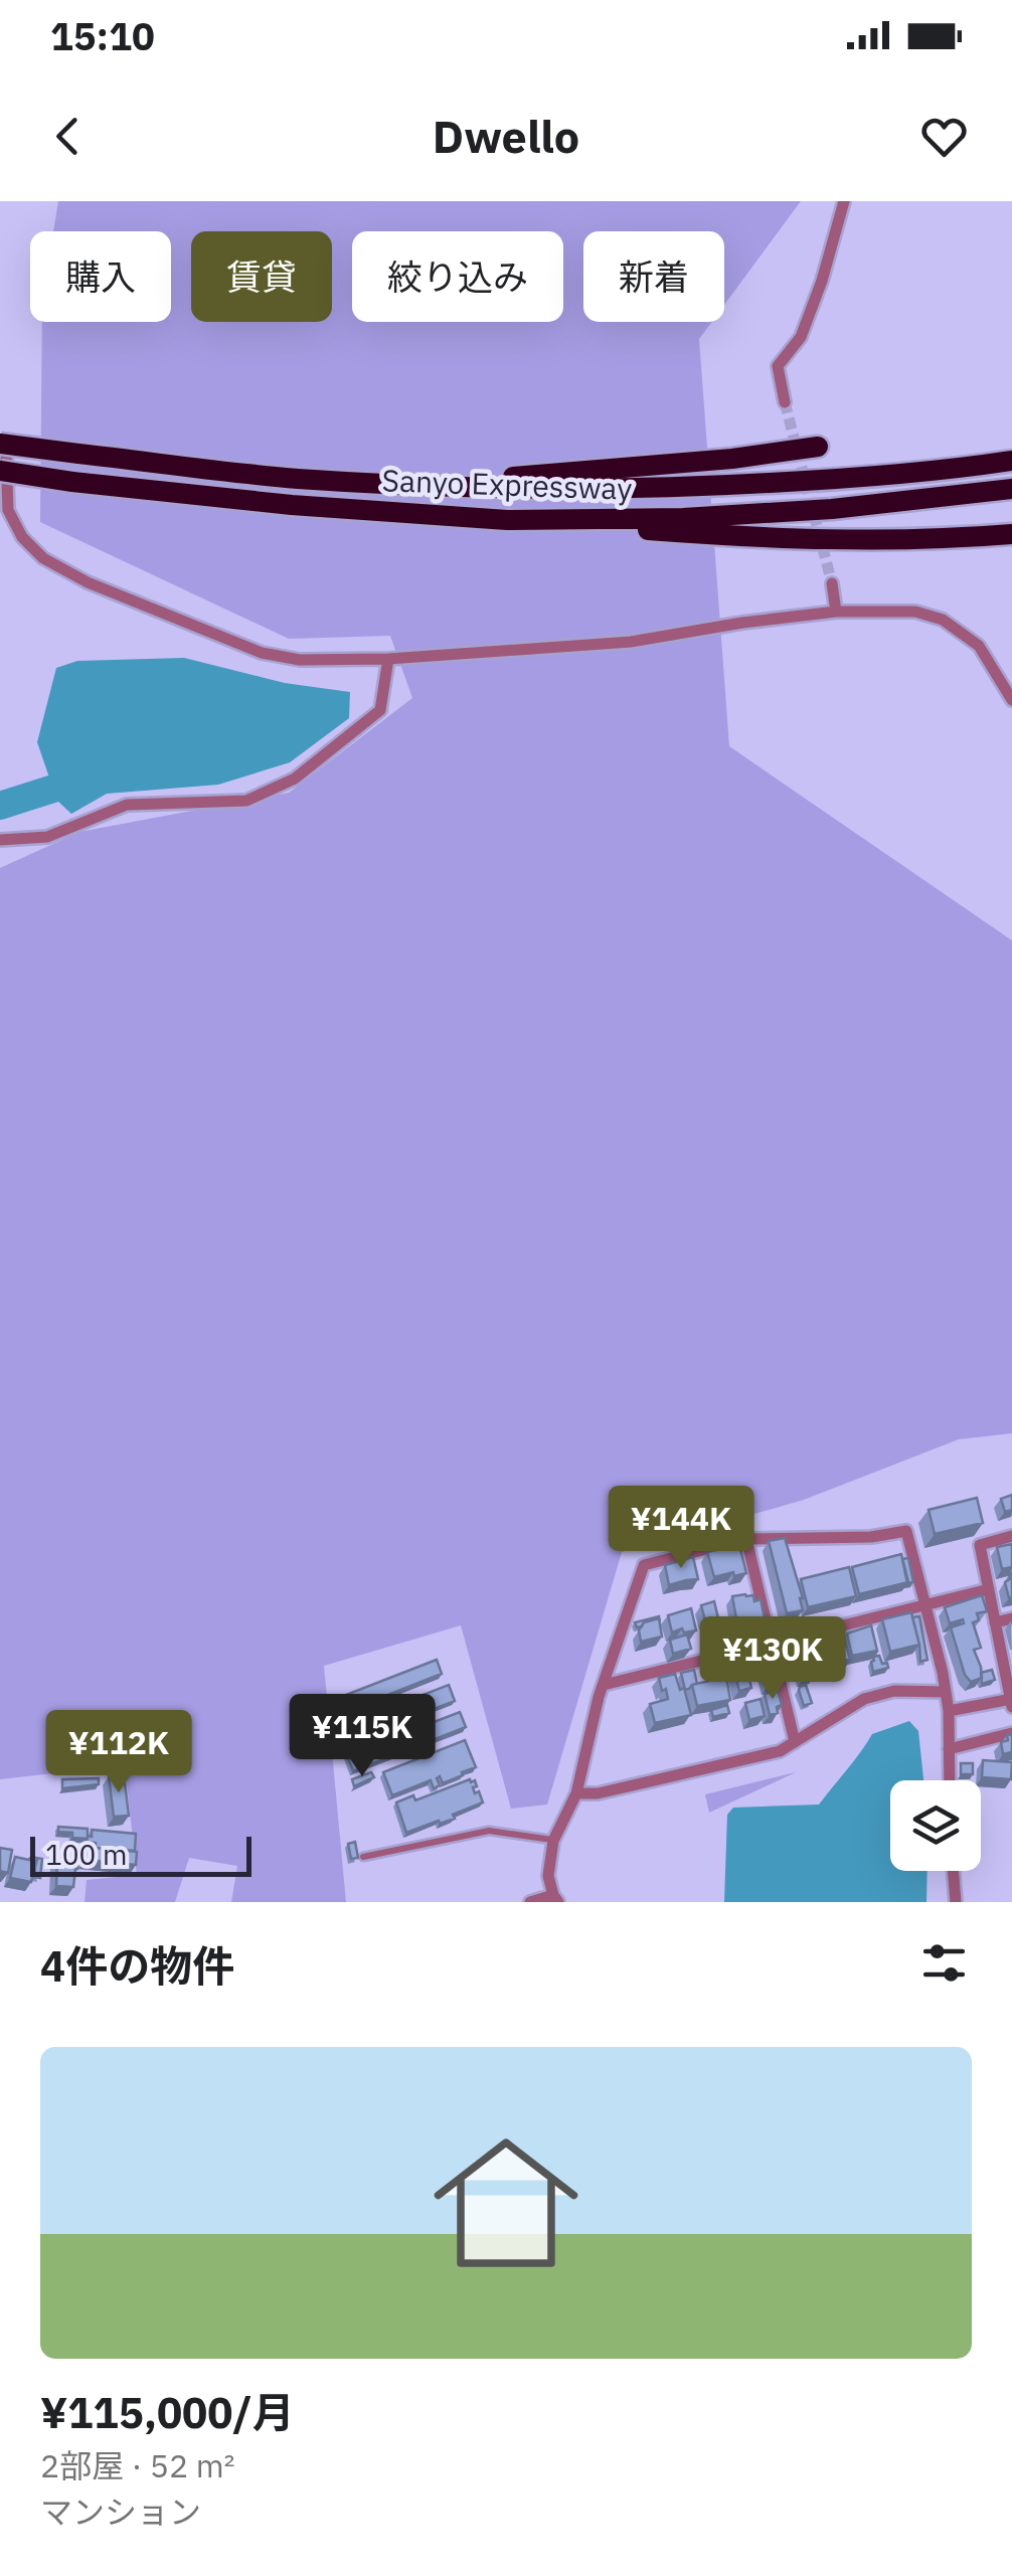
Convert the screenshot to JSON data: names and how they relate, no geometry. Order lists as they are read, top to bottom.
{
  "streets": {
    "highway": ["Sanyo Expressway"]
  },
  "scale_bar": "100 m",
  "page": {
    "status": "15:10",
    "header": "Dwello",
    "chip": [
      "購入",
      "賃貸",
      "絞り込み",
      "新着"
    ],
    "price": [
      "¥144K",
      "¥130K",
      "¥115K",
      "¥112K"
    ],
    "scale": "100 m",
    "heading": "4件の物件",
    "list": [
      {
        "name": "¥115,000/月",
        "note": "2部屋 · 52 m² · マンション"
      }
    ]
  }
}
